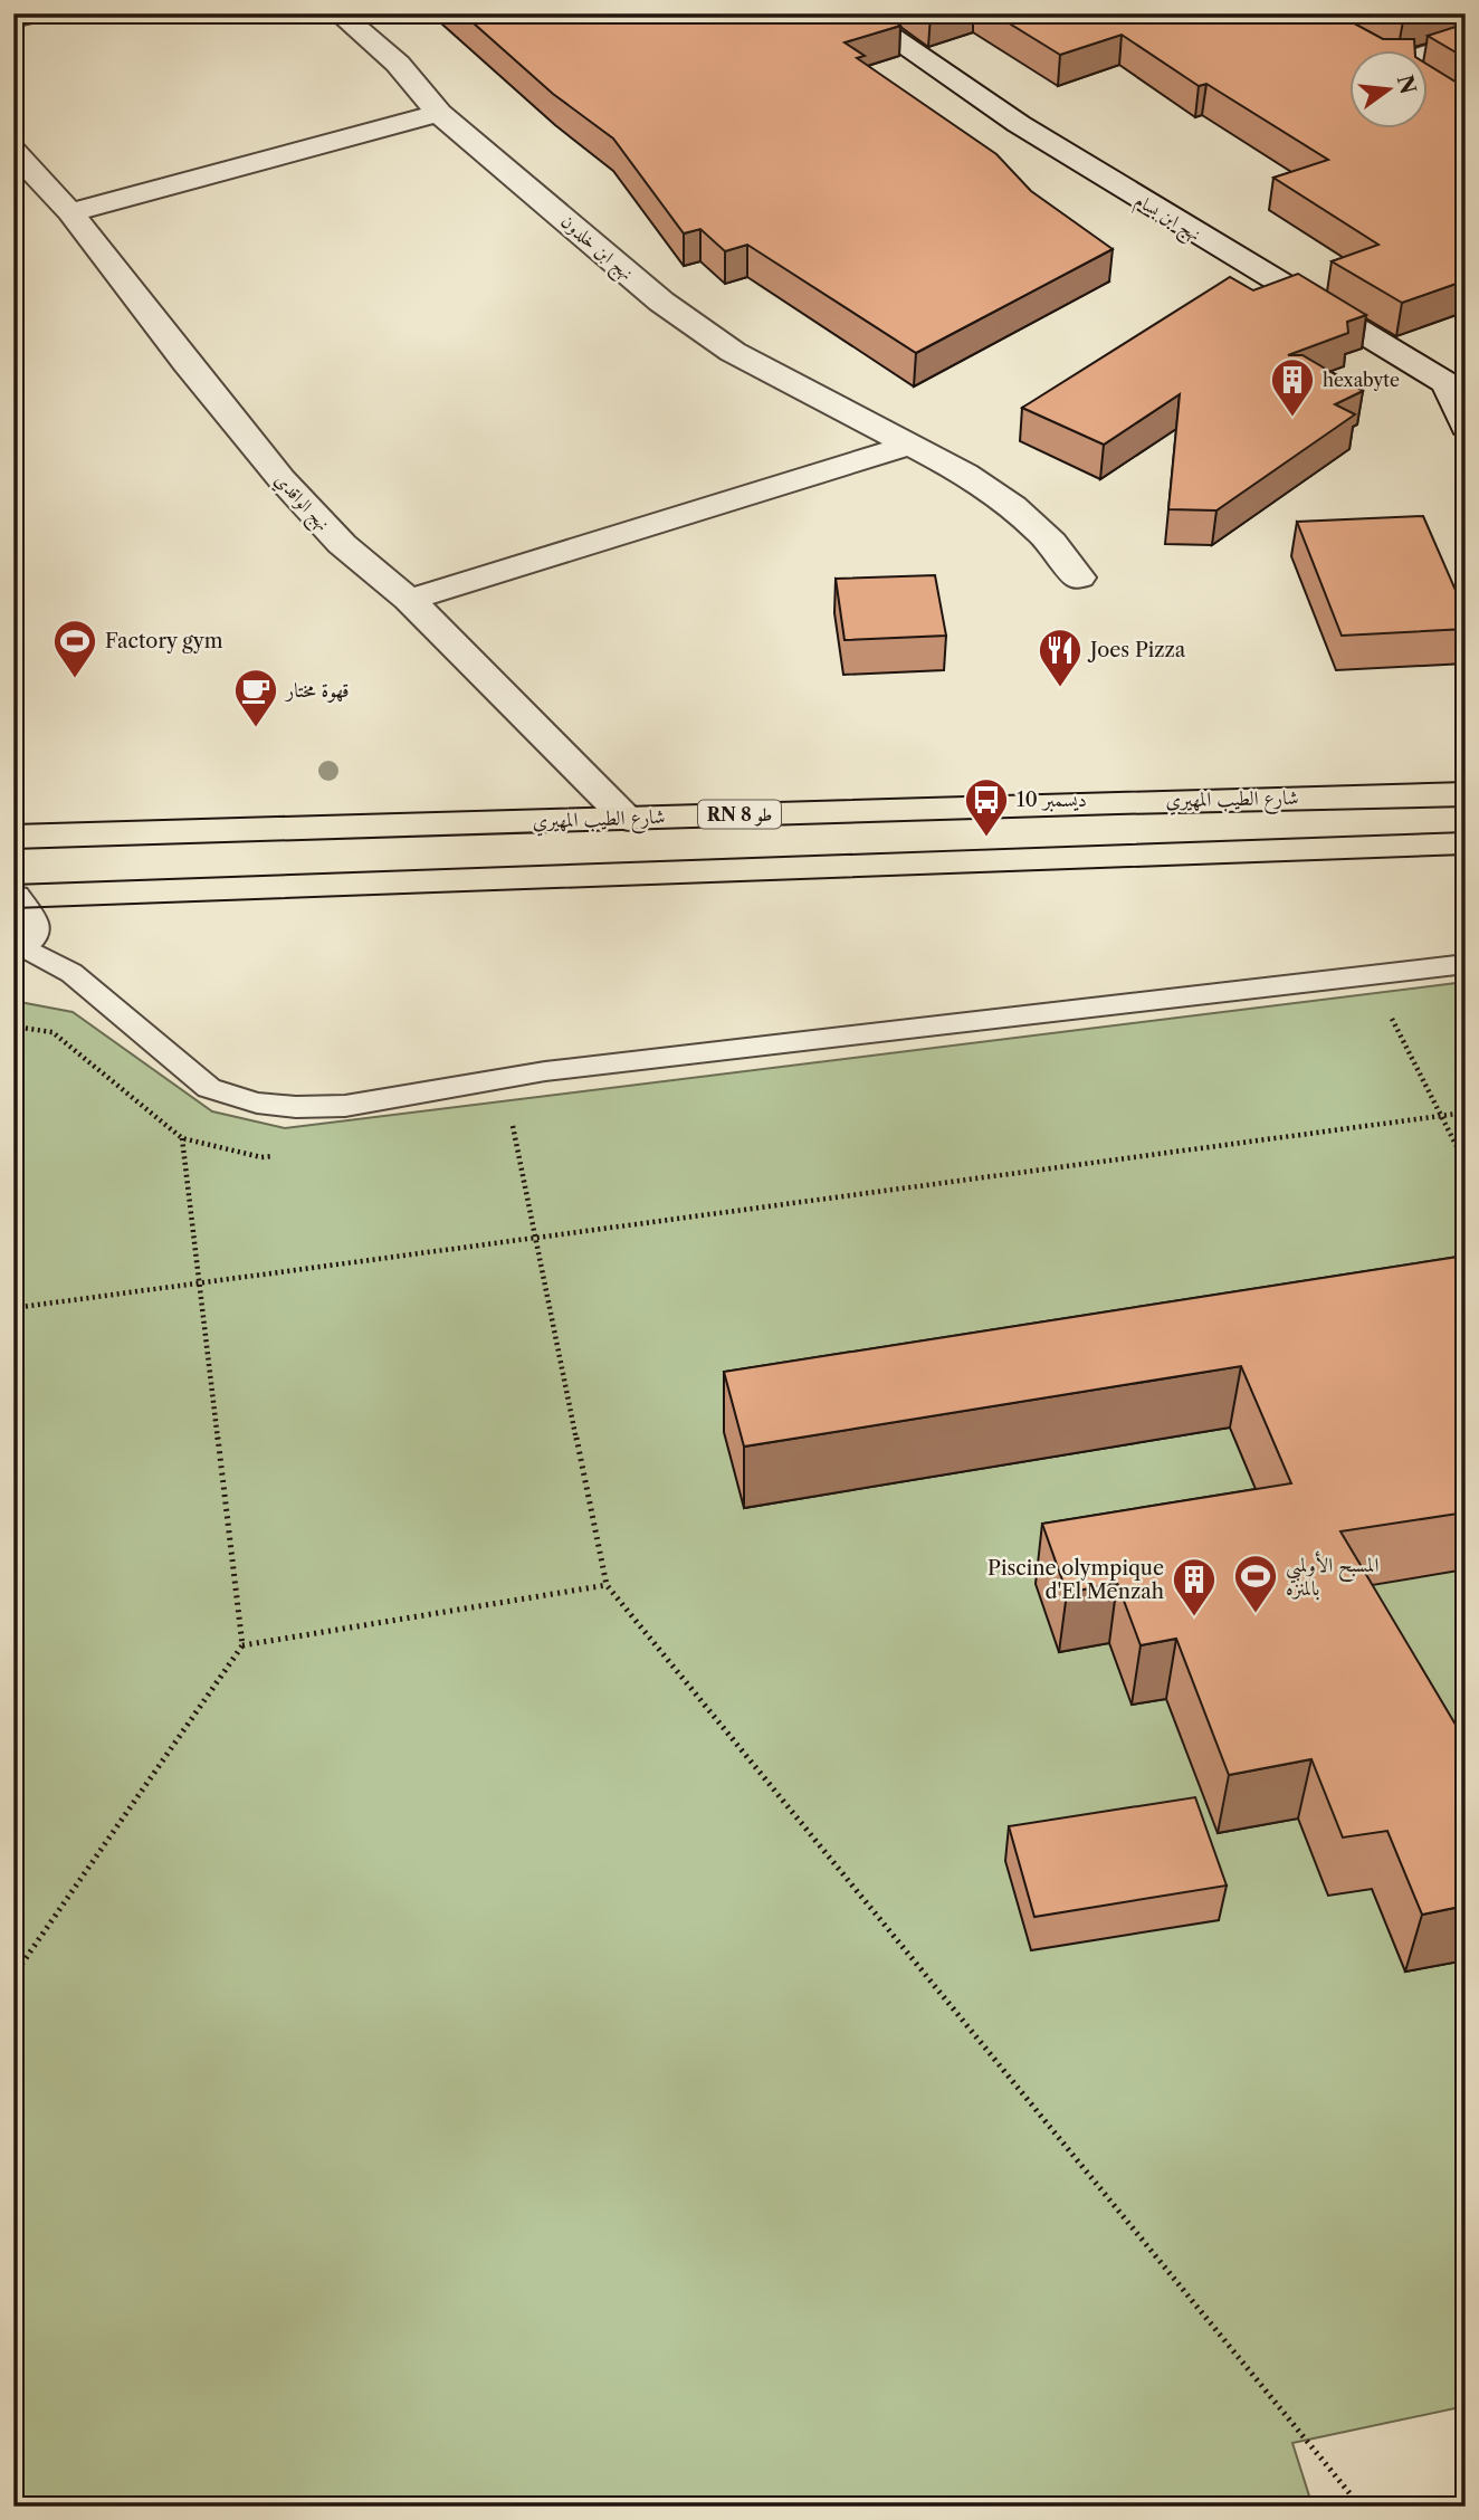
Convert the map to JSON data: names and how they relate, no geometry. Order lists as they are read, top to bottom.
{
  "streets": {
    "main road": ["شارع الطيب المهيري", "RN 8 طو"],
    "street": ["نهج ابن بسام", "نهج ابن خلدون", "نهج الواقدي"]
  },
  "crossings": [
    ["نهج الواقدي", "شارع الطيب المهيري"]
  ],
  "places": {
    "building": ["hexabyte", "Piscine olympique d'El Menzah"],
    "sports": ["Factory gym", "المسبح الأولمبي بالمنزه"],
    "restaurant": ["Joes Pizza"],
    "cafe": ["قهوة مختار"],
    "bus stop": ["10 ديسمبر"]
  },
  "north": "right"
}
